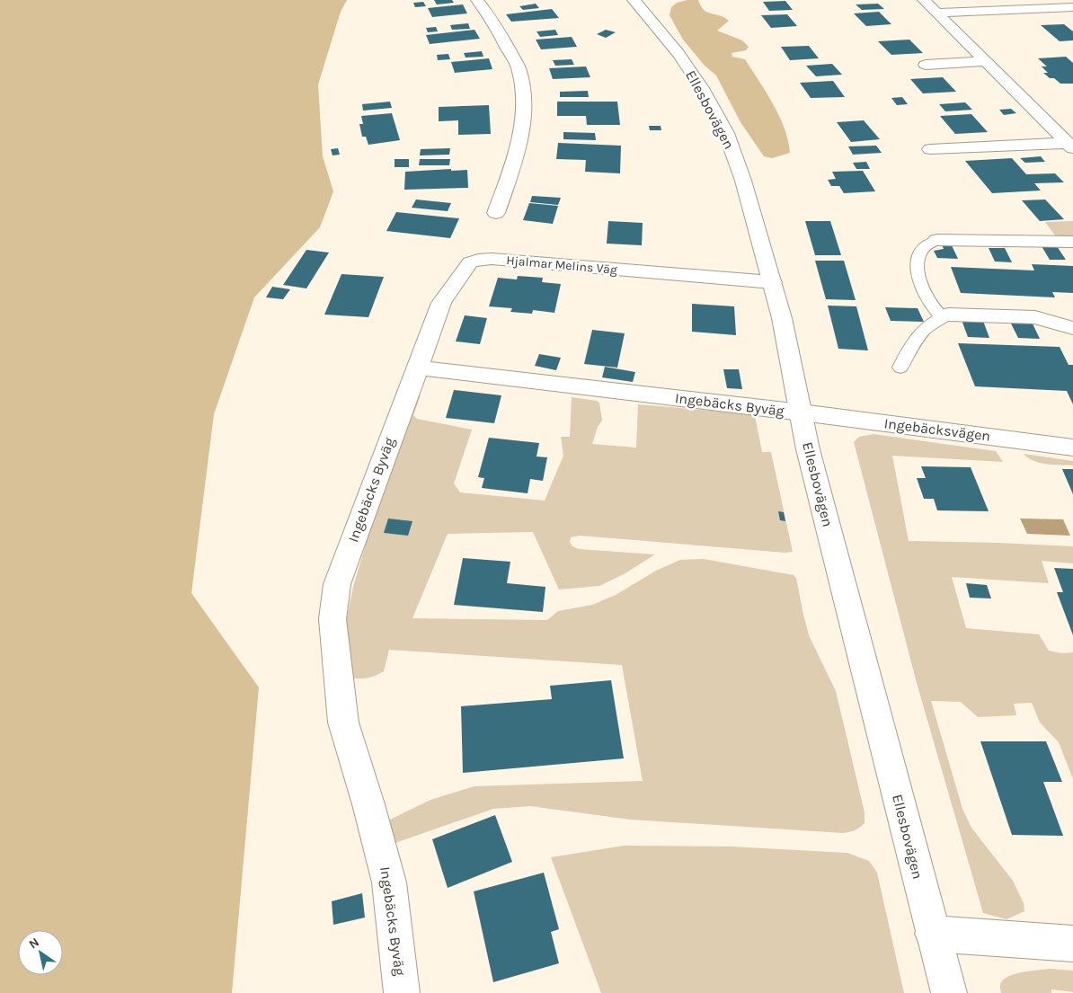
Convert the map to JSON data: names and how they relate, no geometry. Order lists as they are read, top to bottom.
{
  "streets": {
    "street": [
      "Ellesbovägen",
      "Hjalmar Melins Väg",
      "Ingebäcks Byväg",
      "Ingebäcksvägen"
    ]
  },
  "crossings": [
    ["Ellesbovägen", "Hjalmar Melins Väg"],
    ["Ellesbovägen", "Ingebäcks Byväg"],
    ["Ellesbovägen", "Ingebäcksvägen"],
    ["Hjalmar Melins Väg", "Ingebäcks Byväg"],
    ["Ingebäcks Byväg", "Ingebäcksvägen"]
  ],
  "north": "top left"
}
